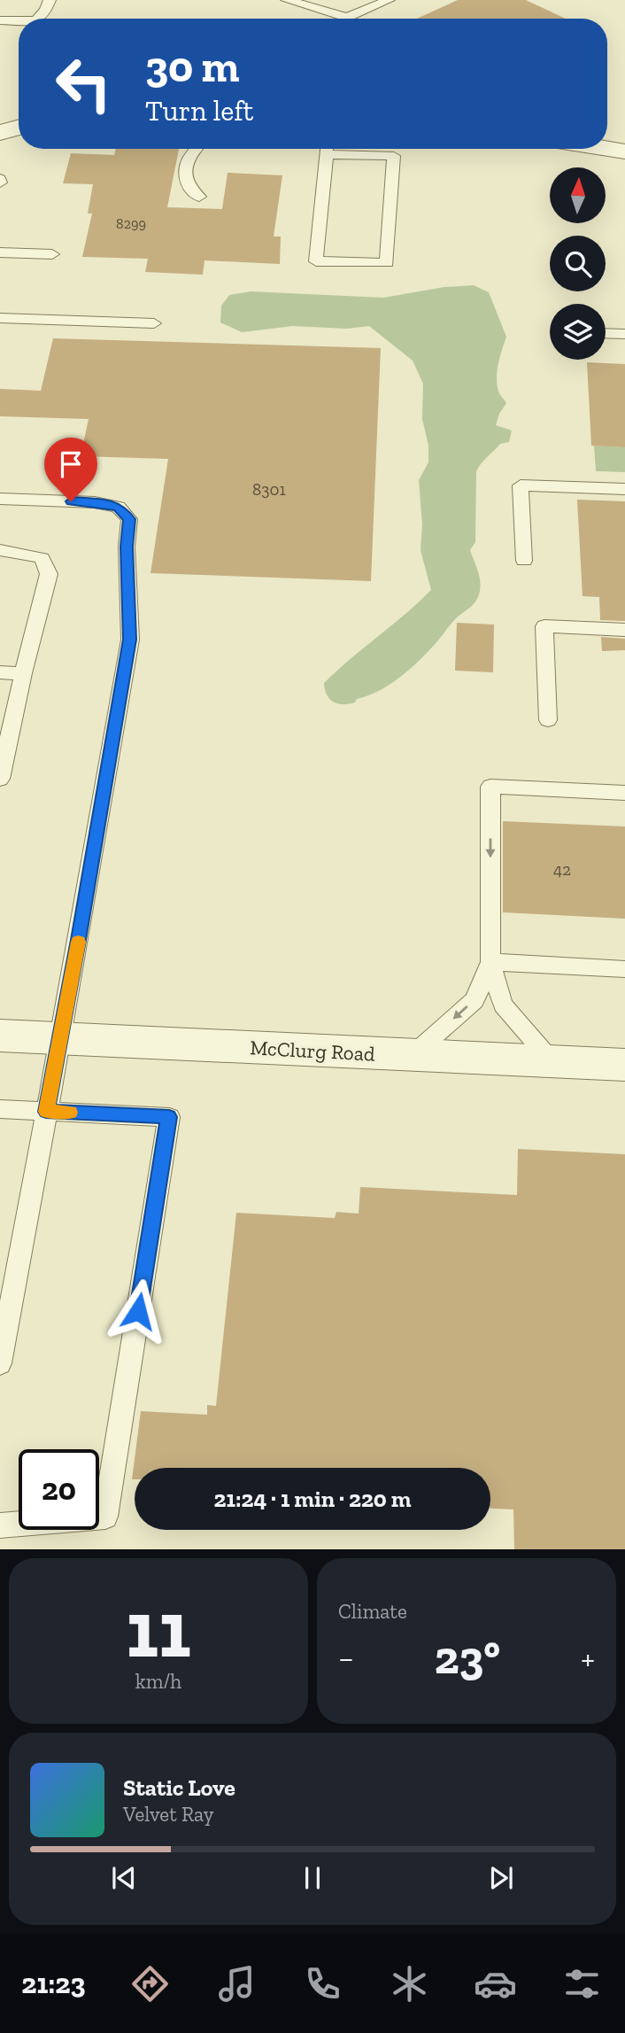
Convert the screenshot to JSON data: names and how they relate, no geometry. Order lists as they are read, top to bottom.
{
  "streets": {
    "street": ["McClurg Road"]
  },
  "house_numbers": ["8299", "8301", "42"],
  "north": "top",
  "page": {
    "turn": ["30 m", "Turn left"],
    "limit": "20",
    "trip": "21:24 · 1 min · 220 m",
    "tile": [
      ["11", "km/h"],
      "Climate"
    ],
    "heat": ["−", "23°", "+"],
    "song": ["Static Love", "Velvet Ray"],
    "tabs": "21:23"
  }
}
